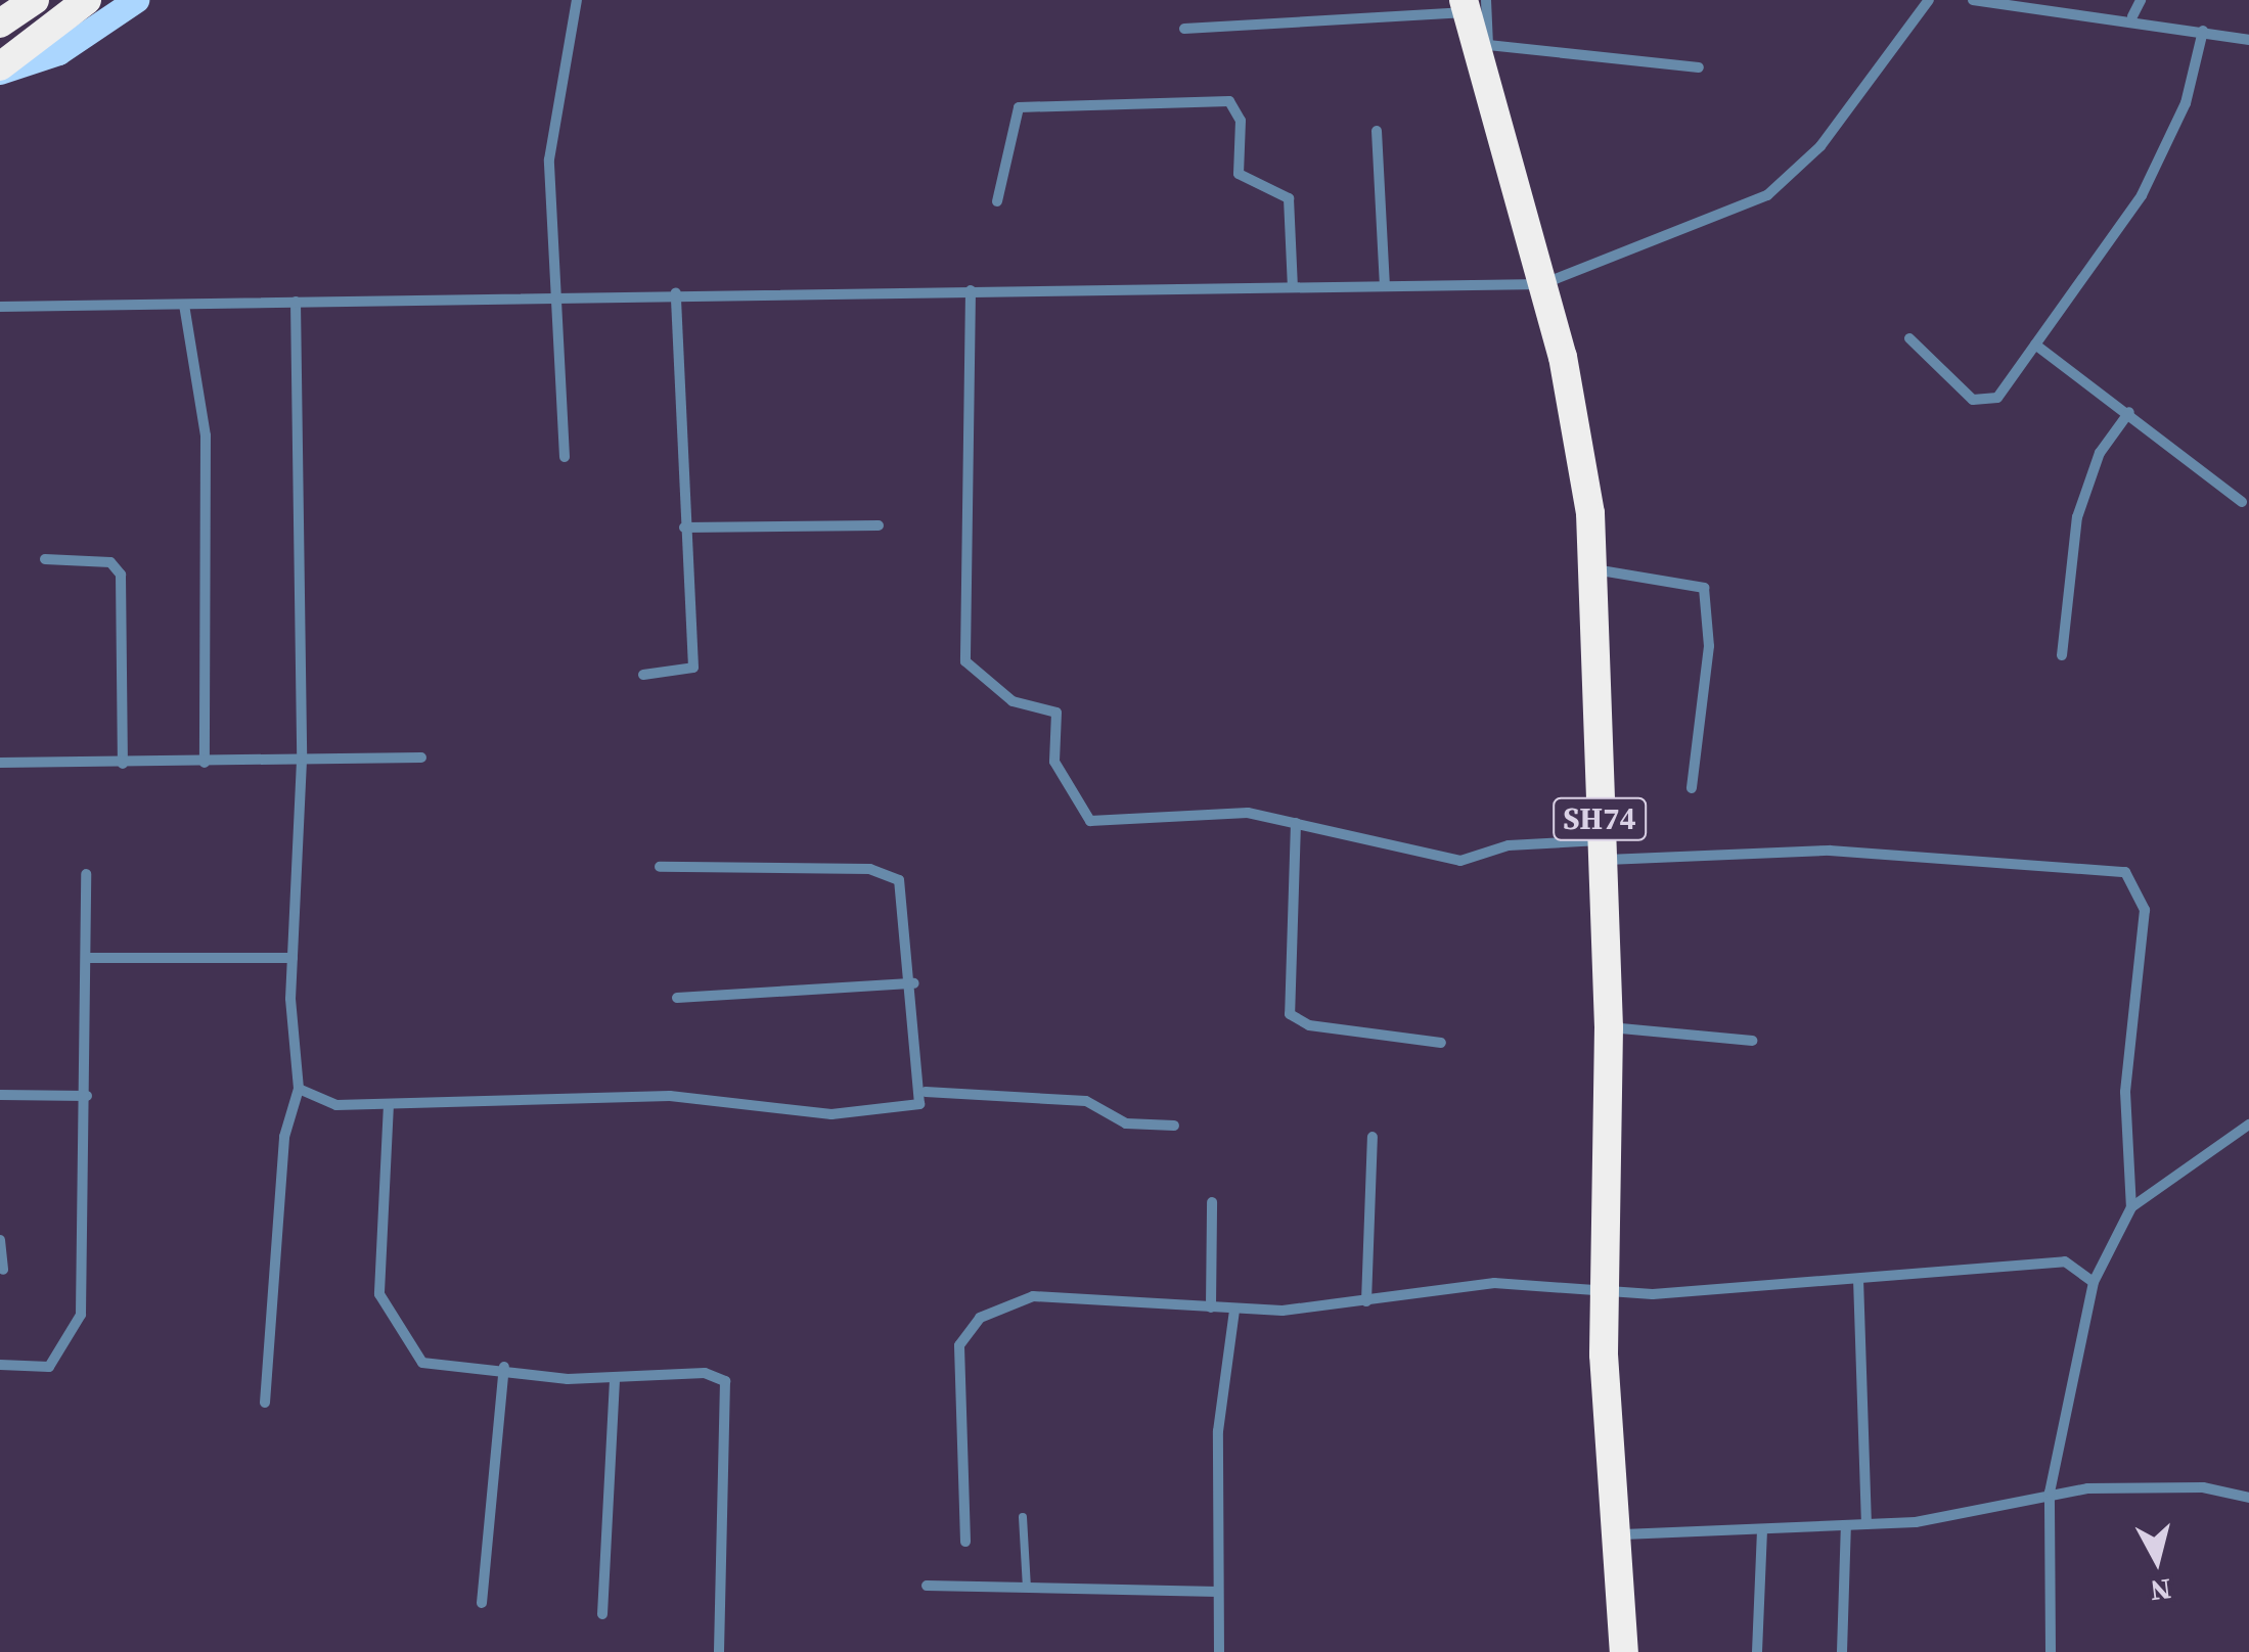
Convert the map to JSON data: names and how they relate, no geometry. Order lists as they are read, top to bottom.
{
  "streets": {
    "highway": ["SH74"]
  },
  "north": "bottom"
}
